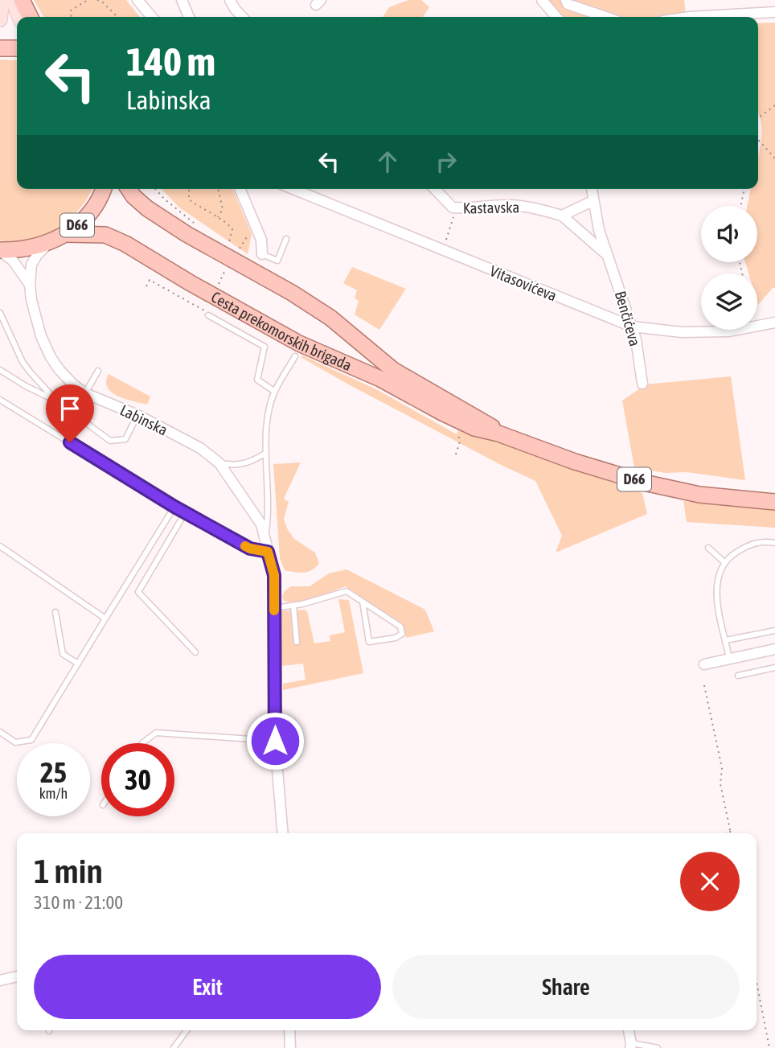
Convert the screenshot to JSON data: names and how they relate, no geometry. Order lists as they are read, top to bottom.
{
  "streets": {
    "main road": ["D66", "Cesta prekomorskih brigada"],
    "street": [
      "Kastavska",
      "Vitasovićeva",
      "Benčićeva",
      "Labinska"
    ]
  },
  "crossings": [
    ["D66", "Cesta prekomorskih brigada"],
    ["D66", "Labinska"],
    ["Vitasovićeva", "Benčićeva"]
  ],
  "page": {
    "turn": ["140 m", "Labinska"],
    "speed": "25 km/h",
    "limit": "30",
    "heading": ["1 min", "310 m · 21:00"],
    "buttons": ["Exit", "Share"]
  }
}
